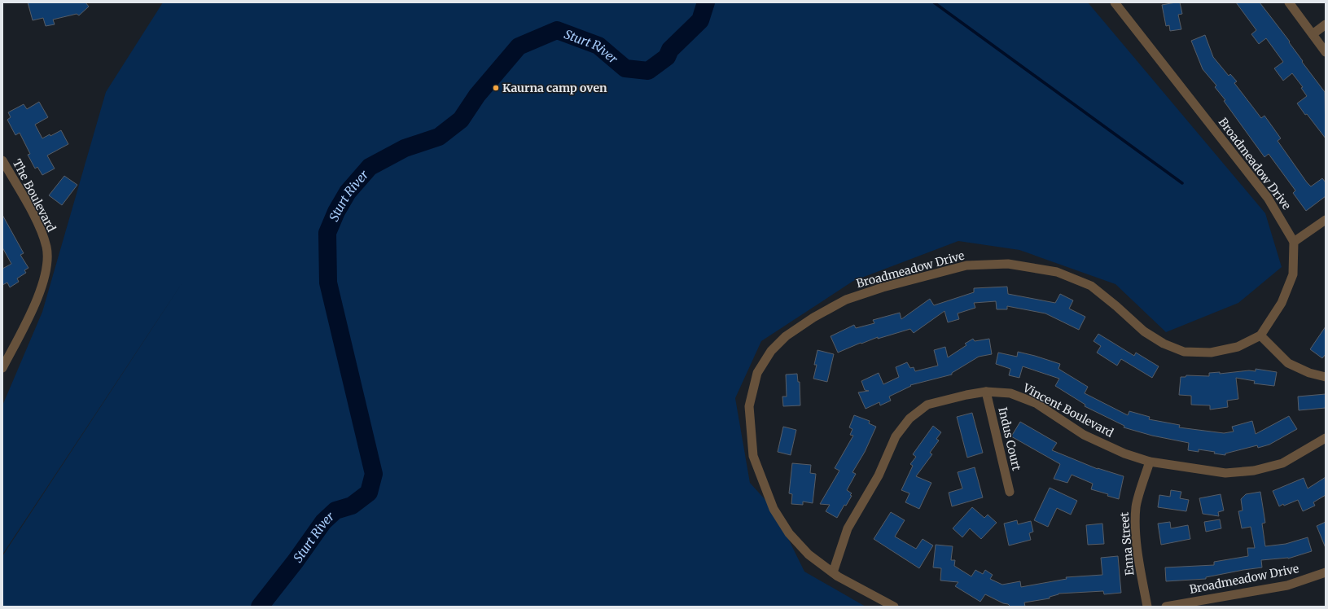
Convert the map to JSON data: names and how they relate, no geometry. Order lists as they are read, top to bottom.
{
  "streets": {
    "street": [
      "Broadmeadow Drive",
      "The Boulevard",
      "Vincent Boulevard",
      "Indus Court",
      "Enna Street"
    ]
  },
  "crossings": [
    ["Broadmeadow Drive", "Vincent Boulevard"],
    ["Vincent Boulevard", "Indus Court"],
    ["Vincent Boulevard", "Enna Street"]
  ],
  "water": ["Sturt River"],
  "places": ["Kaurna camp oven"]
}
